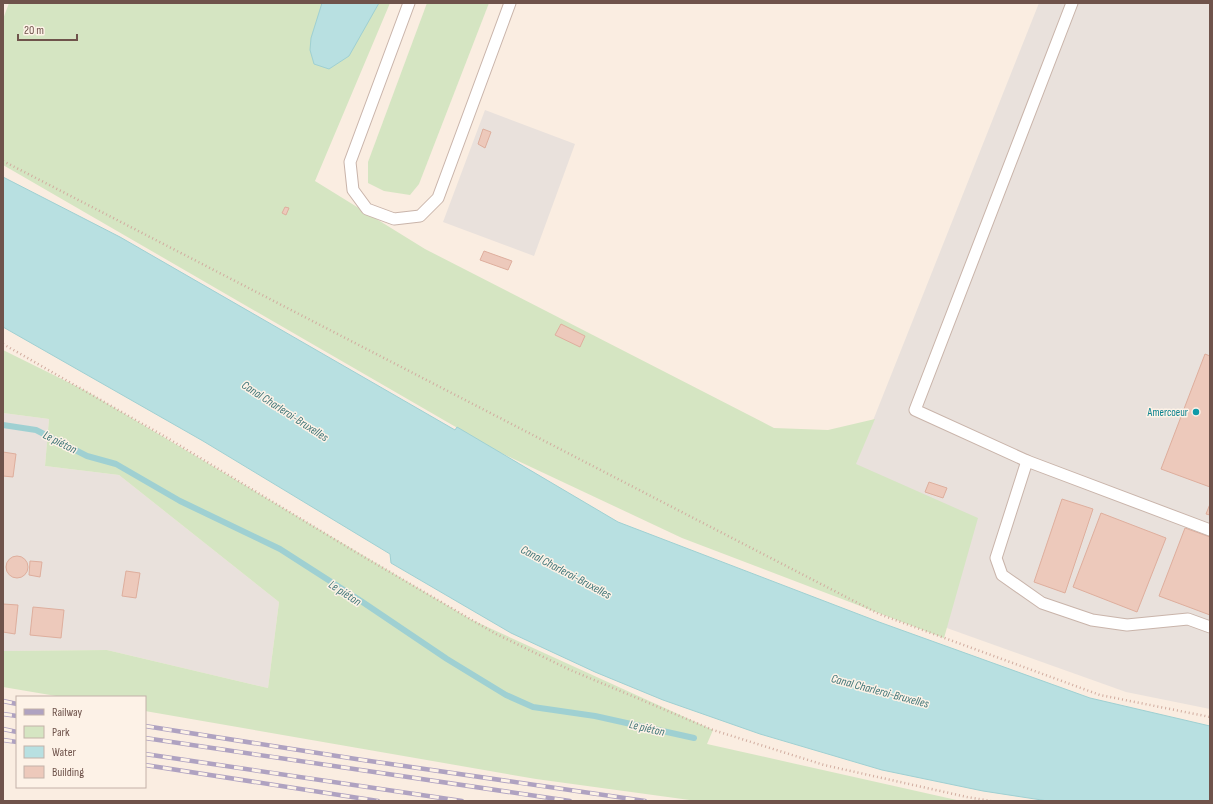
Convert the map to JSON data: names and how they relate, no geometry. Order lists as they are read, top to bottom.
{
  "water": ["Canal Charleroi-Bruxelles", "Le piéton"],
  "places": ["Amercoeur"],
  "legend": [
    "Railway",
    "Park",
    "Water",
    "Building"
  ],
  "scale_bar": "20 m"
}
